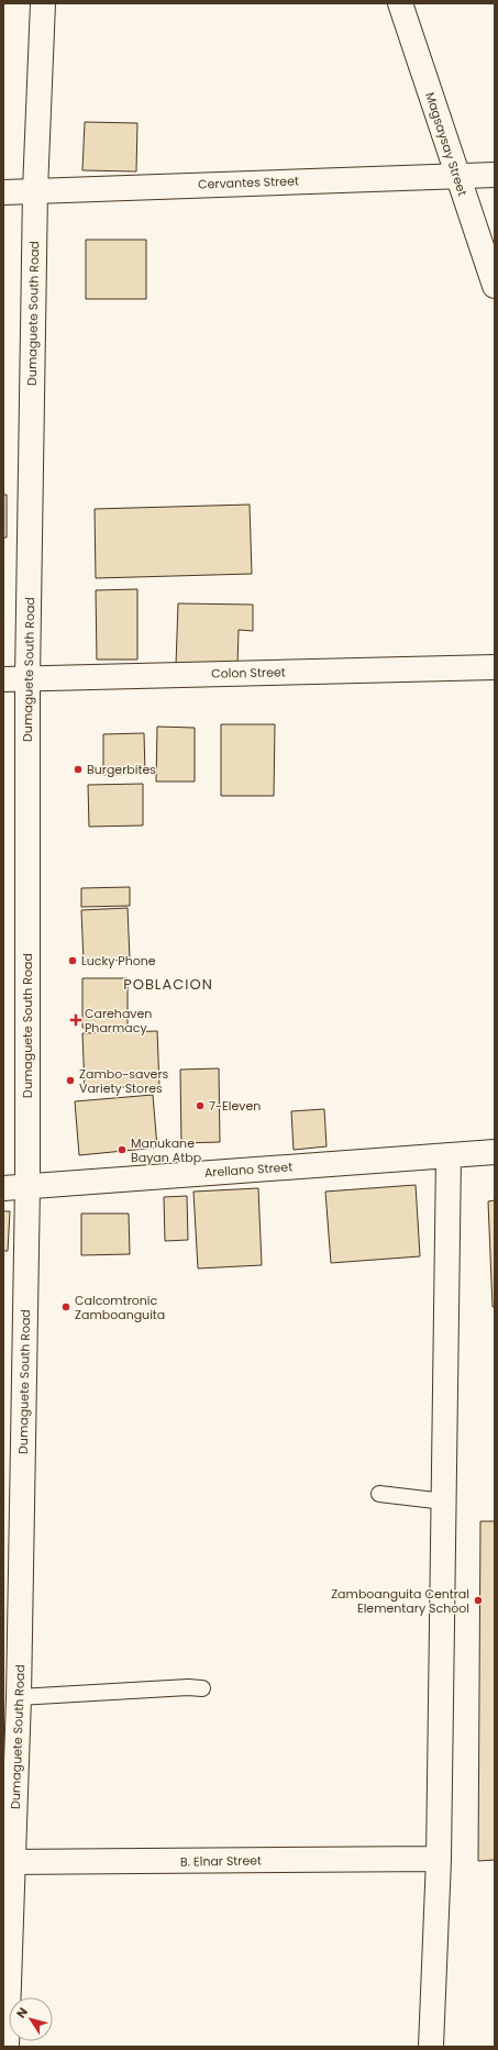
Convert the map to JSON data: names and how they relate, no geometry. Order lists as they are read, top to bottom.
{
  "streets": {
    "main road": [
      "Magsaysay Street",
      "Cervantes Street",
      "Dumaguete South Road",
      "Colon Street",
      "Arellano Street",
      "B. Elnar Street"
    ]
  },
  "crossings": [
    ["Magsaysay Street", "Cervantes Street"],
    ["Cervantes Street", "Dumaguete South Road"],
    ["Dumaguete South Road", "Colon Street"],
    ["Dumaguete South Road", "Arellano Street"],
    ["Dumaguete South Road", "B. Elnar Street"]
  ],
  "districts": ["POBLACION"],
  "places": {
    "other": [
      "Burgerbites",
      "Lucky Phone",
      "Zambo-savers Variety Stores",
      "7-Eleven",
      "Manukane Bayan Atbp",
      "Calcomtronic Zamboanguita",
      "Zamboanguita Central Elementary School"
    ],
    "health": ["Carehaven Pharmacy"]
  },
  "north": "top left"
}
